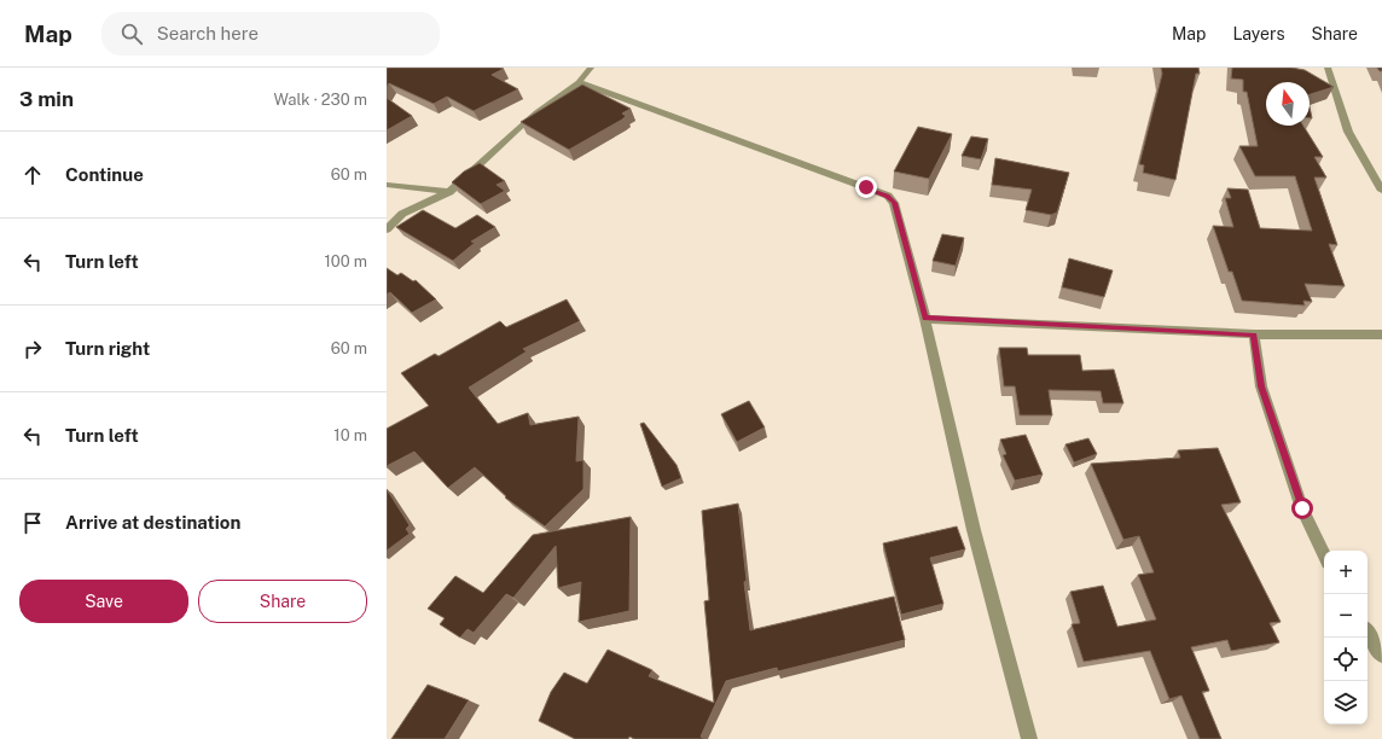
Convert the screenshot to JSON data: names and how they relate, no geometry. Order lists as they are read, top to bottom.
{
  "north": "top",
  "page": {
    "header": "Map",
    "search": "Search here",
    "nav": ["Map", "Layers", "Share"],
    "heading": ["3 min", "Walk · 230 m"],
    "list": [
      ["Continue", "60 m"],
      ["Turn left", "100 m"],
      ["Turn right", "60 m"],
      ["Turn left", "10 m"],
      "Arrive at destination"
    ],
    "map_buttons": ["+", "−"],
    "buttons": ["Save", "Share"]
  }
}
